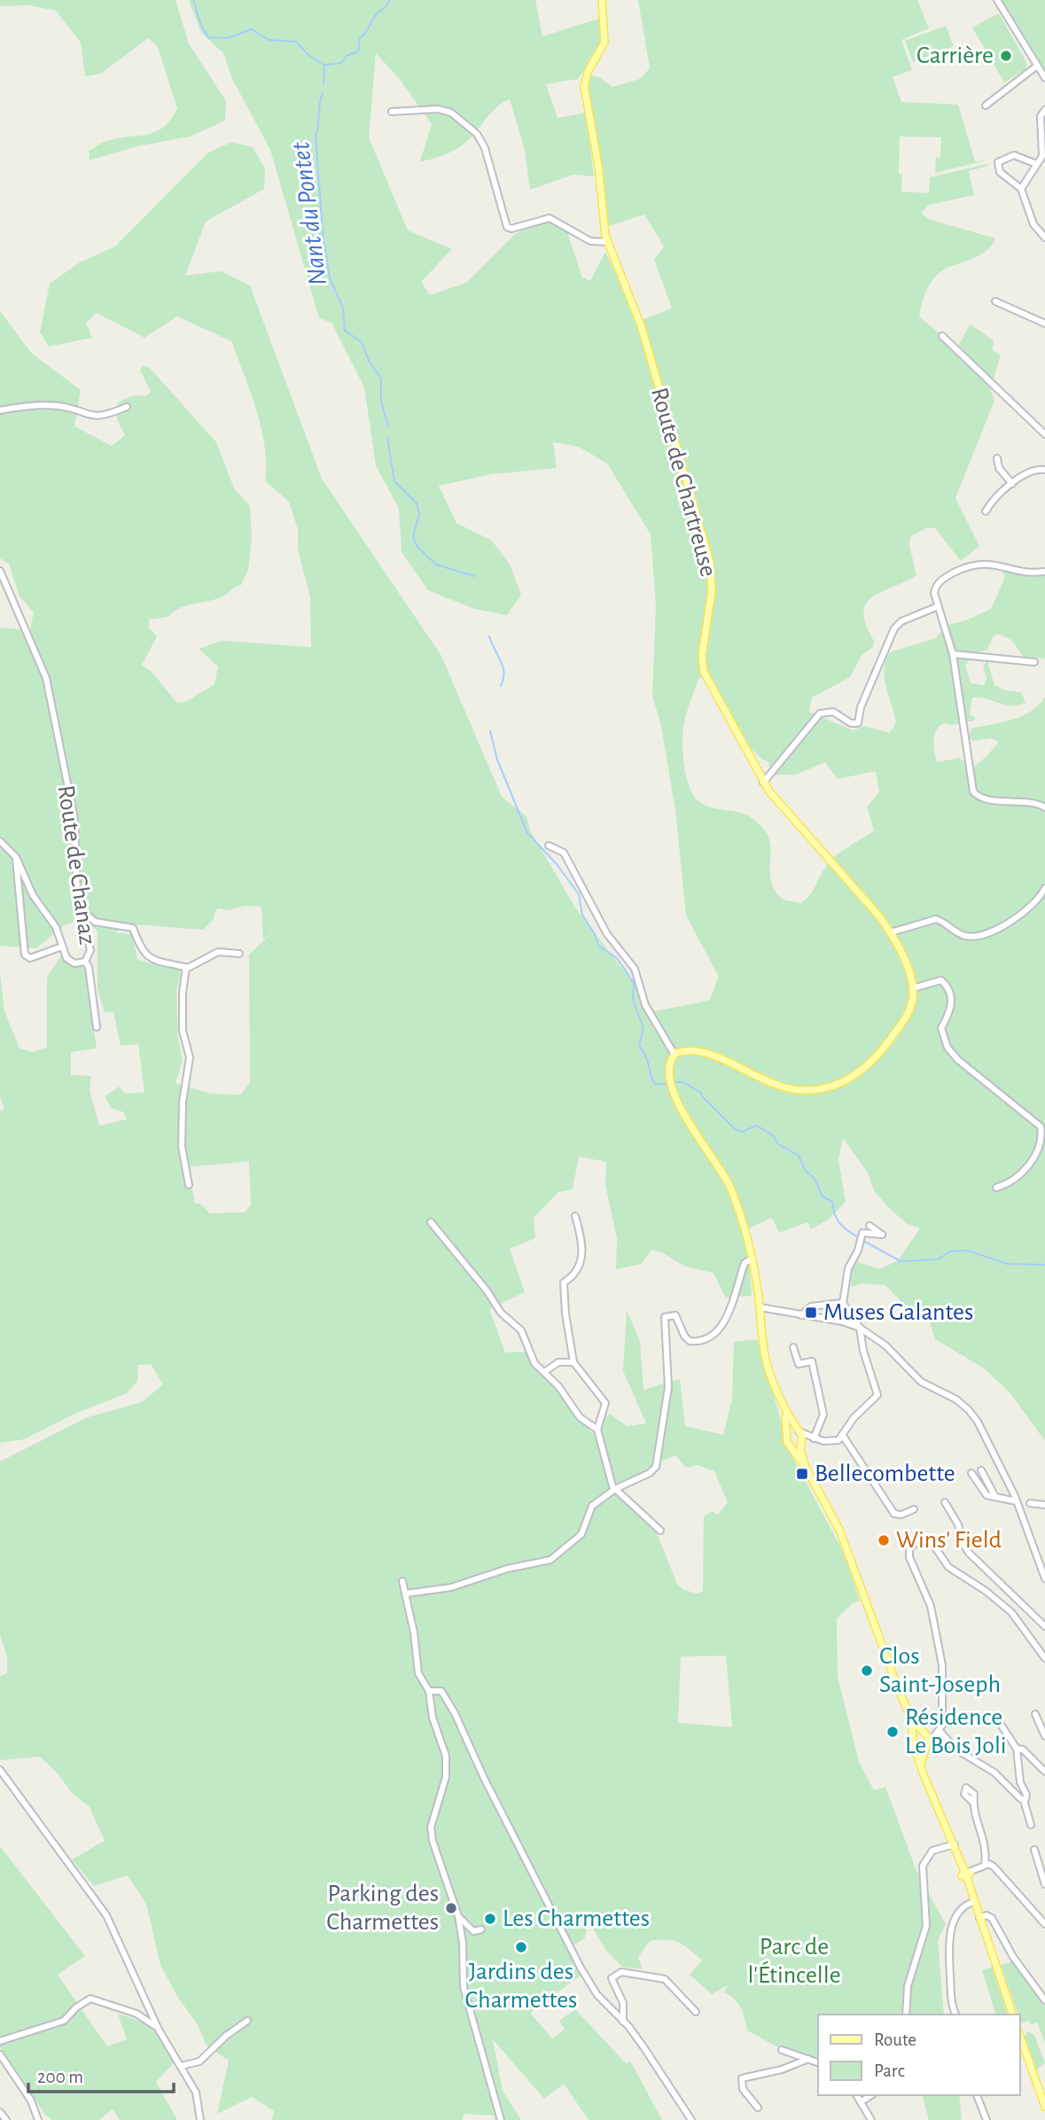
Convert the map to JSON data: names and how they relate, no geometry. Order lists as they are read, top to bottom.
{
  "streets": {
    "main road": ["Route de Chartreuse"],
    "street": ["Route de Chanaz"]
  },
  "water": ["Nant du Pontet"],
  "parks": ["Parc de l'Étincelle"],
  "places": {
    "other": [
      "Carrière",
      "Wins' Field",
      "Clos Saint-Joseph",
      "Résidence Le Bois Joli",
      "Parking des Charmettes",
      "Les Charmettes",
      "Jardins des Charmettes"
    ],
    "transit": ["Muses Galantes", "Bellecombette"]
  },
  "legend": ["Route", "Parc"],
  "scale_bar": "200 m"
}
